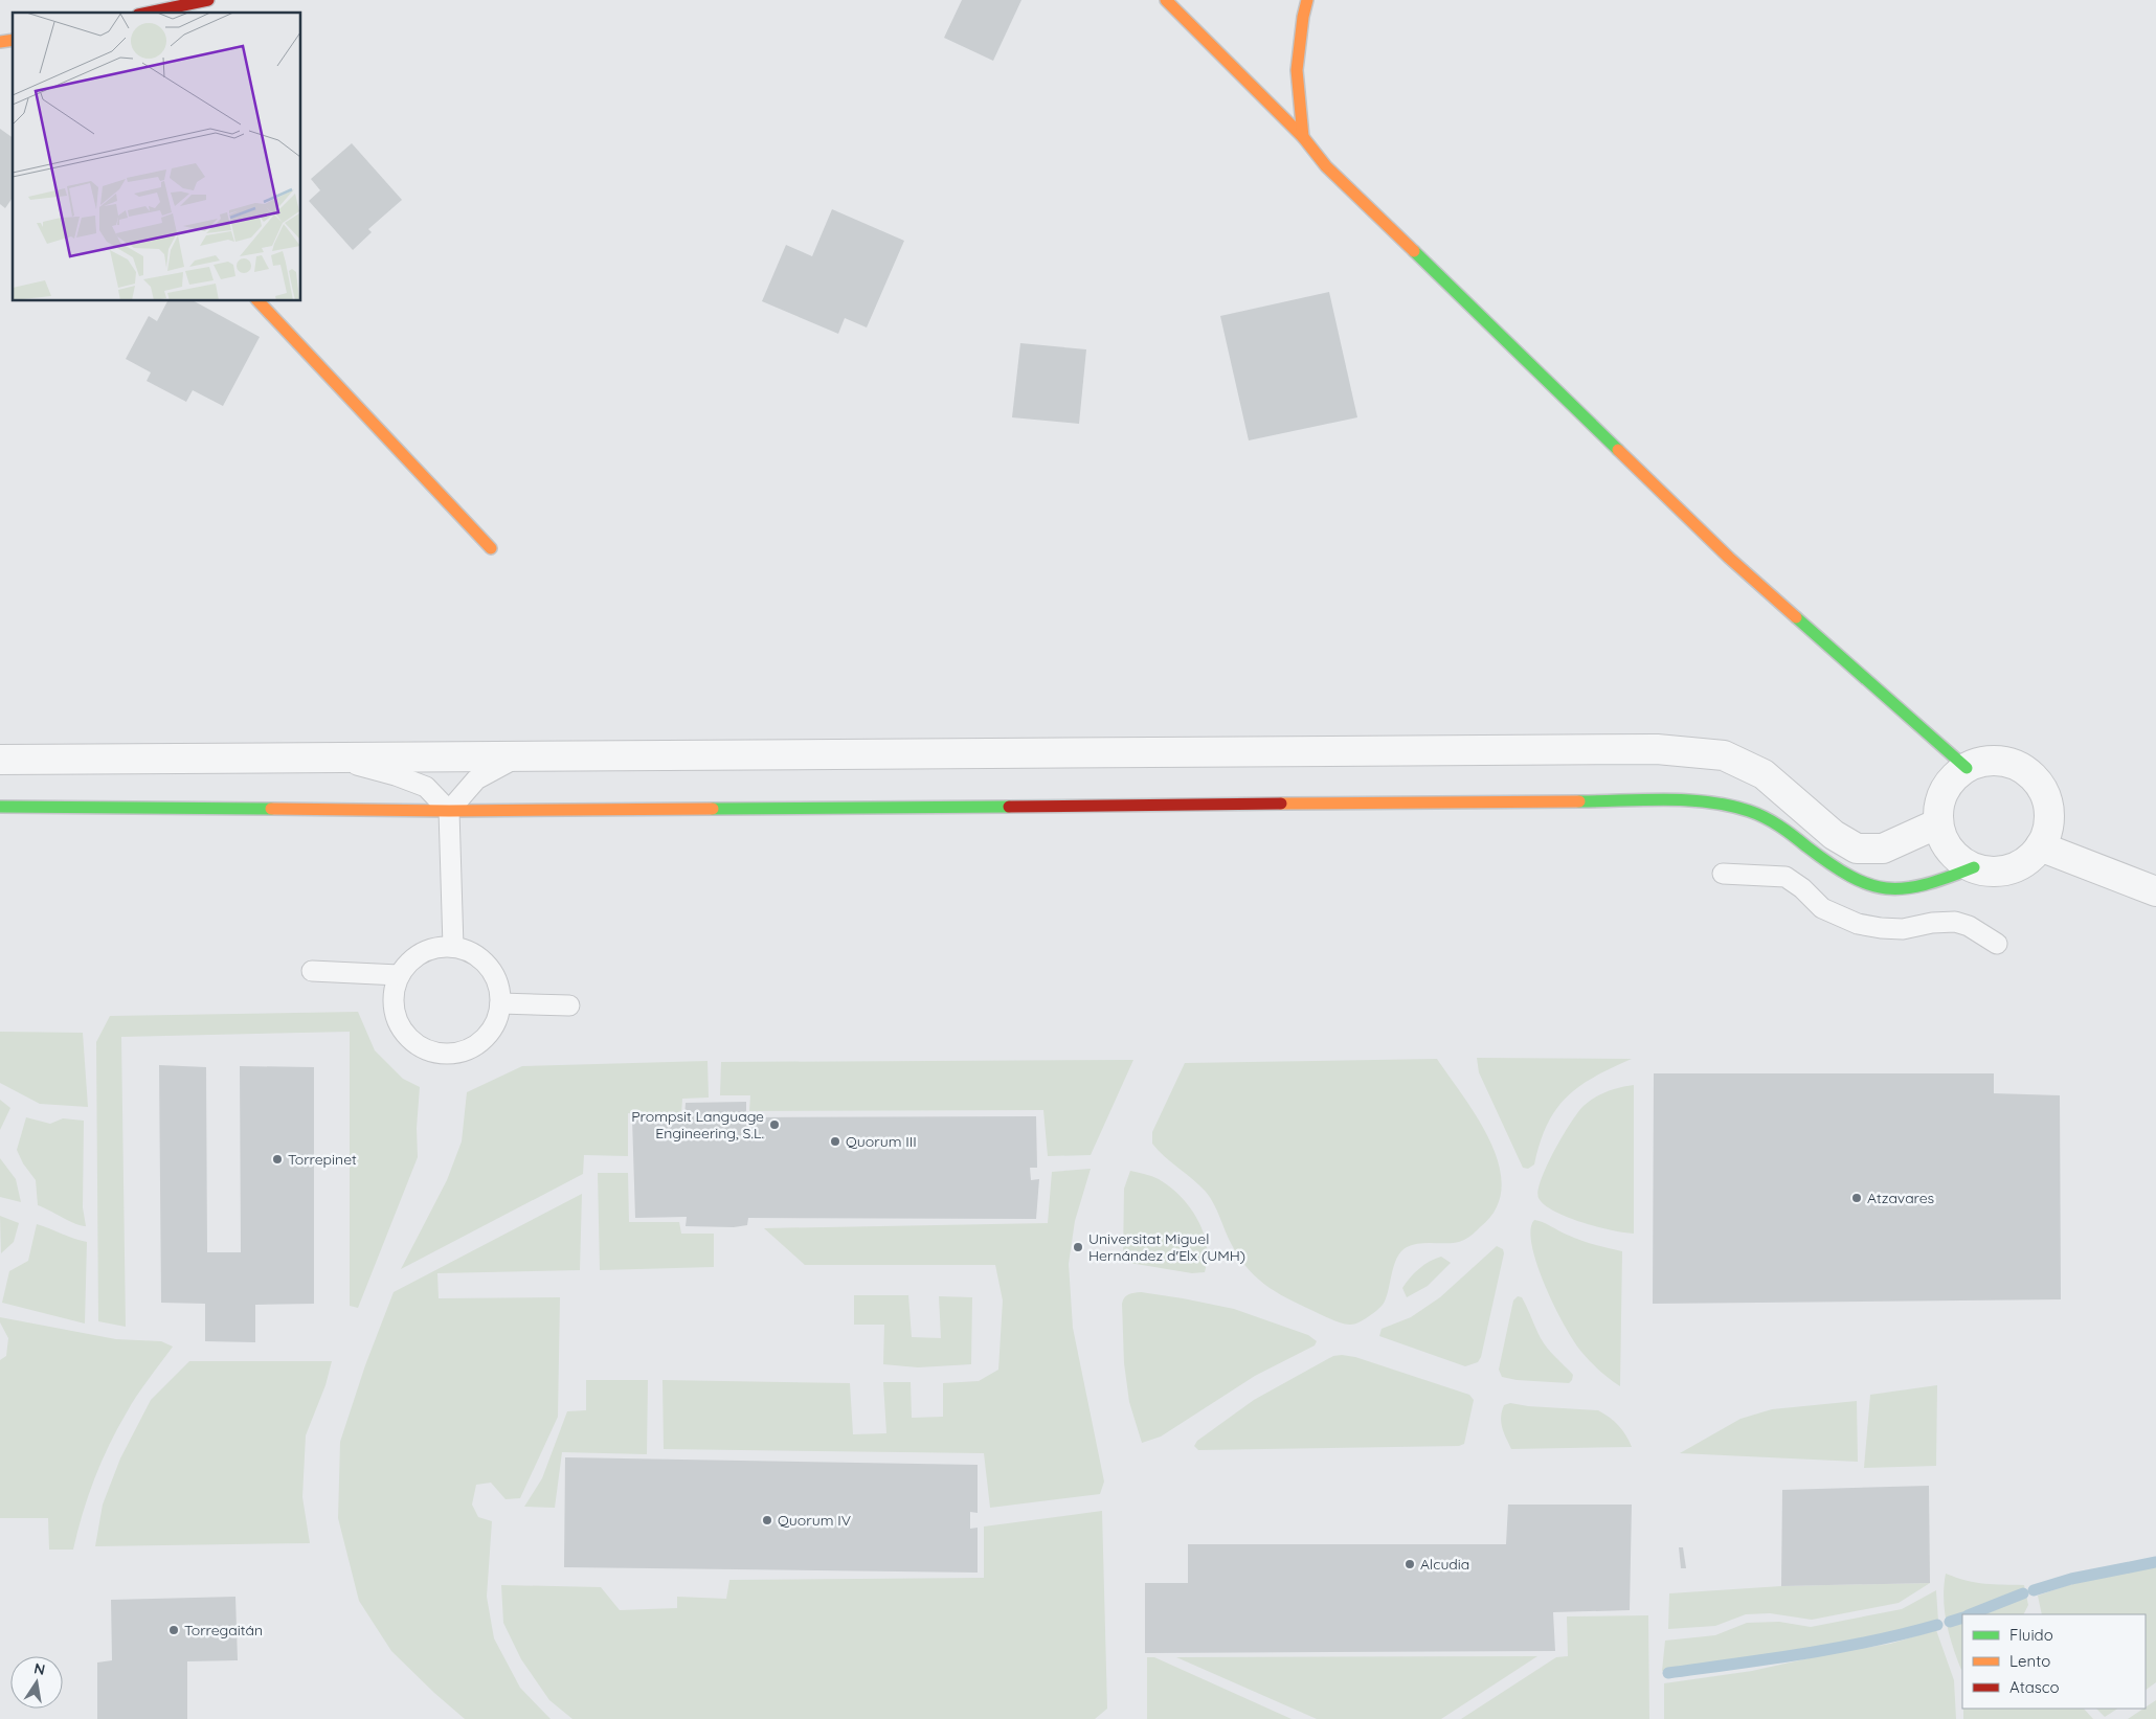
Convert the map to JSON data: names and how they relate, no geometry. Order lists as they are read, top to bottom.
{
  "places": [
    "Prompsit Language Engineering, S.L.",
    "Quorum III",
    "Torrepinet",
    "Atzavares",
    "Universitat Miguel Hernández d'Elx (UMH)",
    "Quorum IV",
    "Alcudia",
    "Torregaitán"
  ],
  "legend": ["Fluido", "Lento", "Atasco"],
  "north": "top"
}
